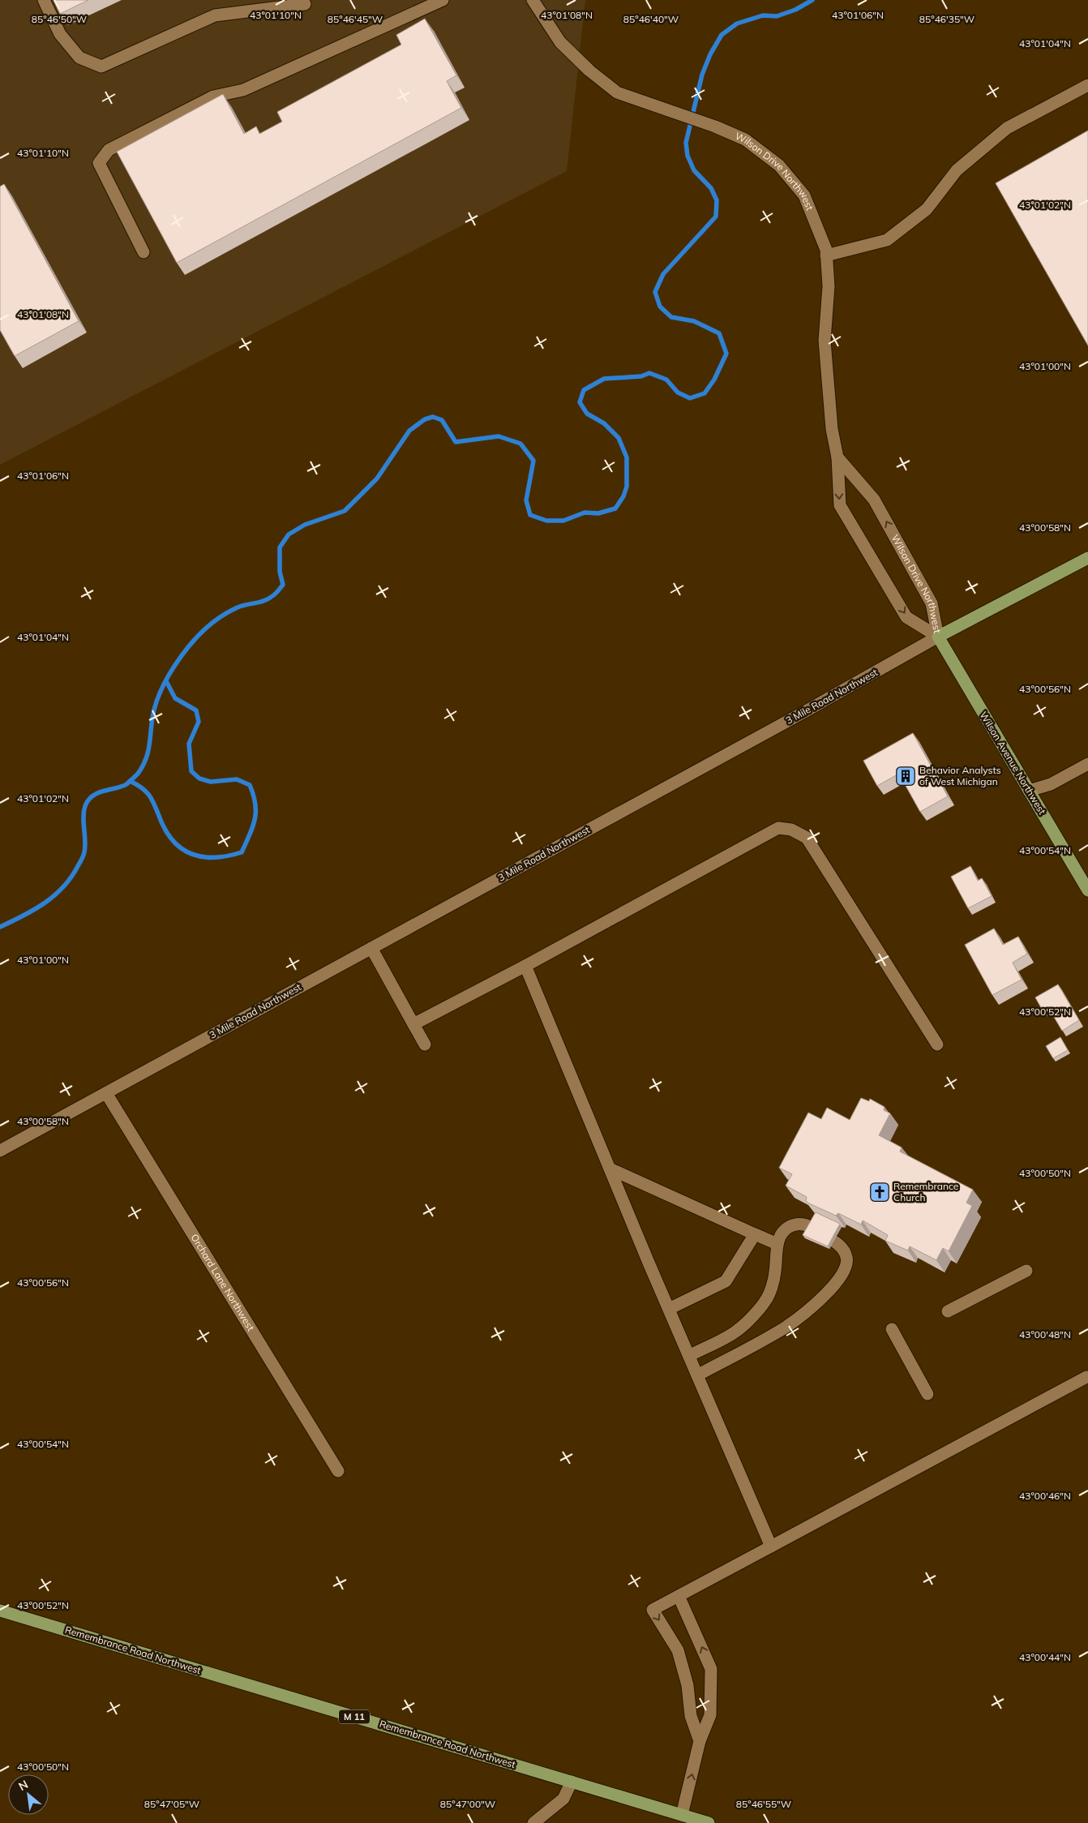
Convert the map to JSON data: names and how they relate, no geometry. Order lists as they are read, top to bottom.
{
  "streets": {
    "main road": [
      "3 Mile Road Northwest",
      "Wilson Avenue Northwest",
      "Remembrance Road Northwest",
      "M 11"
    ],
    "street": ["Wilson Drive Northwest", "Orchard Lane Northwest"]
  },
  "crossings": [
    ["Wilson Drive Northwest", "3 Mile Road Northwest"],
    ["Wilson Drive Northwest", "Wilson Avenue Northwest"],
    ["3 Mile Road Northwest", "Wilson Avenue Northwest"],
    ["3 Mile Road Northwest", "Orchard Lane Northwest"]
  ],
  "places": {
    "building": ["Behavior Analysts of West Michigan"],
    "church": ["Remembrance Church"]
  },
  "north": "top left",
  "coordinates": [
    "43°01'10\"N",
    "43°01'08\"N",
    "43°01'06\"N",
    "85°46'50\"W",
    "85°46'45\"W",
    "85°46'40\"W",
    "85°46'35\"W",
    "43°01'04\"N",
    "43°01'02\"N",
    "43°01'00\"N",
    "43°00'58\"N",
    "43°00'56\"N",
    "43°00'54\"N",
    "43°00'52\"N",
    "43°00'50\"N",
    "43°00'48\"N",
    "43°00'46\"N",
    "43°00'44\"N",
    "85°47'05\"W",
    "85°47'00\"W",
    "85°46'55\"W"
  ]
}
